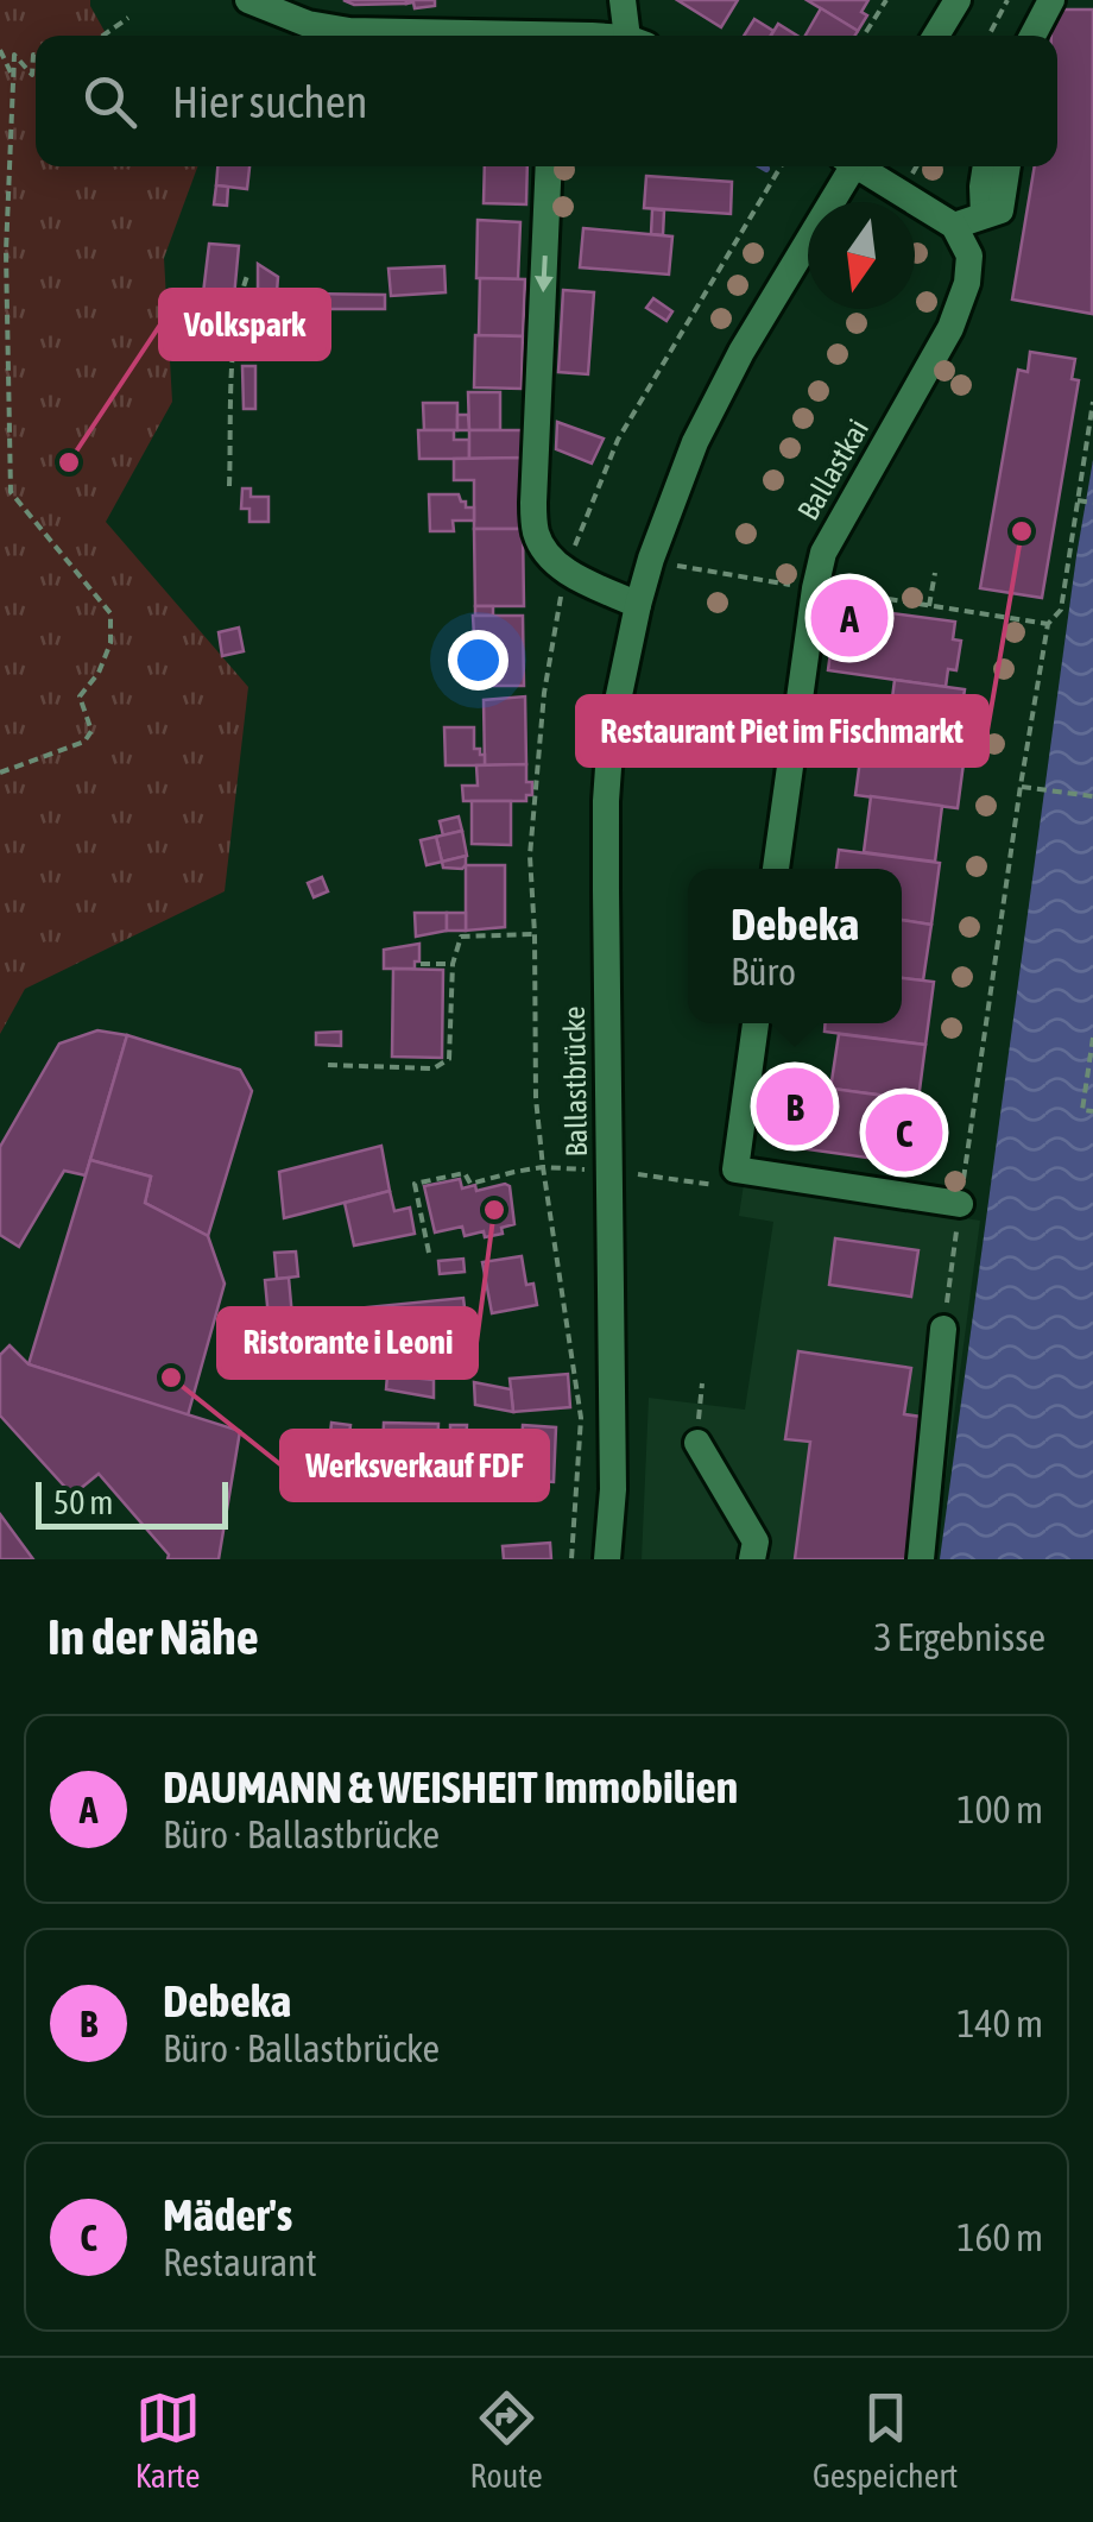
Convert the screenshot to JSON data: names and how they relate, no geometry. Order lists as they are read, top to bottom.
{
  "streets": {
    "street": ["Ballastkai", "Ballastbrücke"]
  },
  "places": [
    "Volkspark",
    "Restaurant Piet im Fischmarkt",
    "Ristorante i Leoni",
    "Werksverkauf FDF"
  ],
  "scale_bar": "50 m",
  "north": "bottom",
  "page": {
    "search": "Hier suchen",
    "pins": ["A", "B", "C"],
    "popup": ["Debeka", "Büro"],
    "scale": "50 m",
    "heading": ["In der Nähe", "3 Ergebnisse"],
    "list": [
      {
        "mark": "A",
        "name": "DAUMANN & WEISHEIT Immobilien",
        "note": "Büro · Ballastbrücke",
        "value": "100 m"
      },
      {
        "mark": "B",
        "name": "Debeka",
        "note": "Büro · Ballastbrücke",
        "value": "140 m"
      },
      {
        "mark": "C",
        "name": "Mäder's",
        "note": "Restaurant",
        "value": "160 m"
      }
    ],
    "nav": ["Karte", "Route", "Gespeichert"]
  }
}
